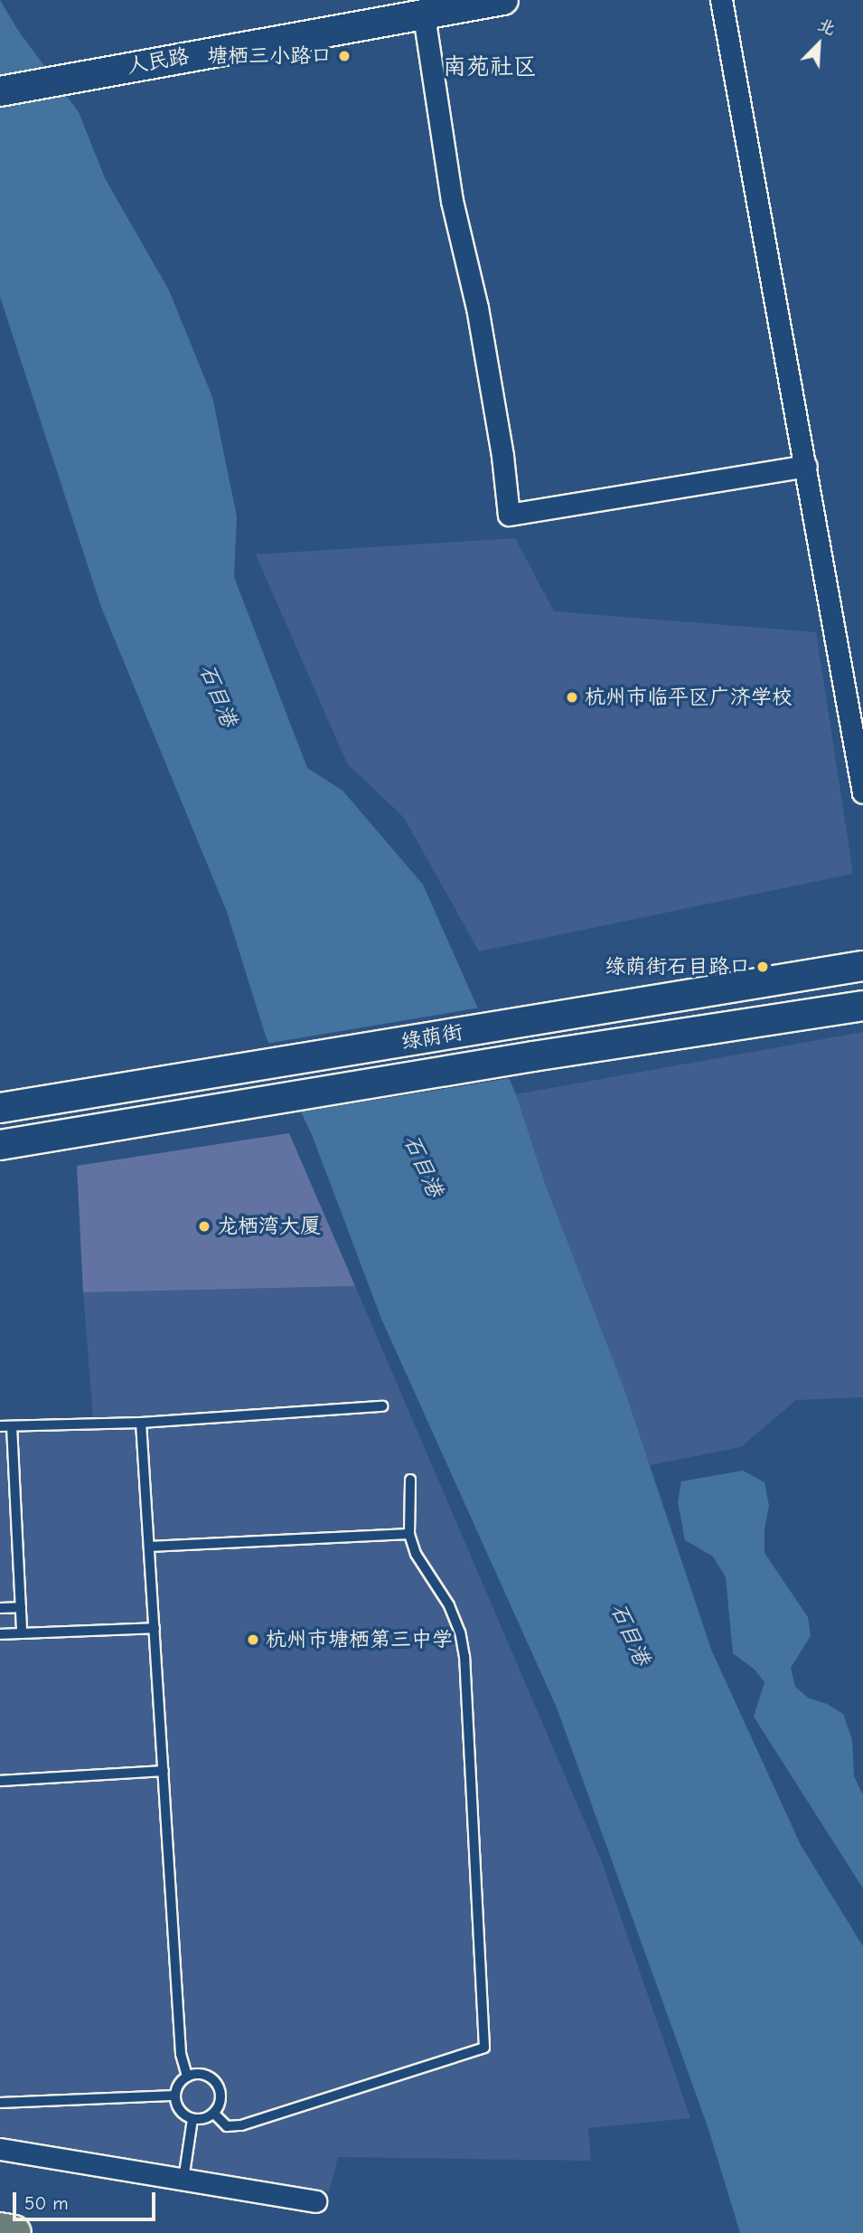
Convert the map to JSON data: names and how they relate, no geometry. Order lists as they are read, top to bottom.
{
  "streets": {
    "main road": ["人民路", "绿荫街"]
  },
  "districts": ["南苑社区"],
  "water": ["石目港"],
  "places": [
    "塘栖三小路口",
    "杭州市临平区广济学校",
    "绿荫街石目路口",
    "龙栖湾大厦",
    "杭州市塘栖第三中学"
  ],
  "scale_bar": "50 m",
  "north": "top right"
}
